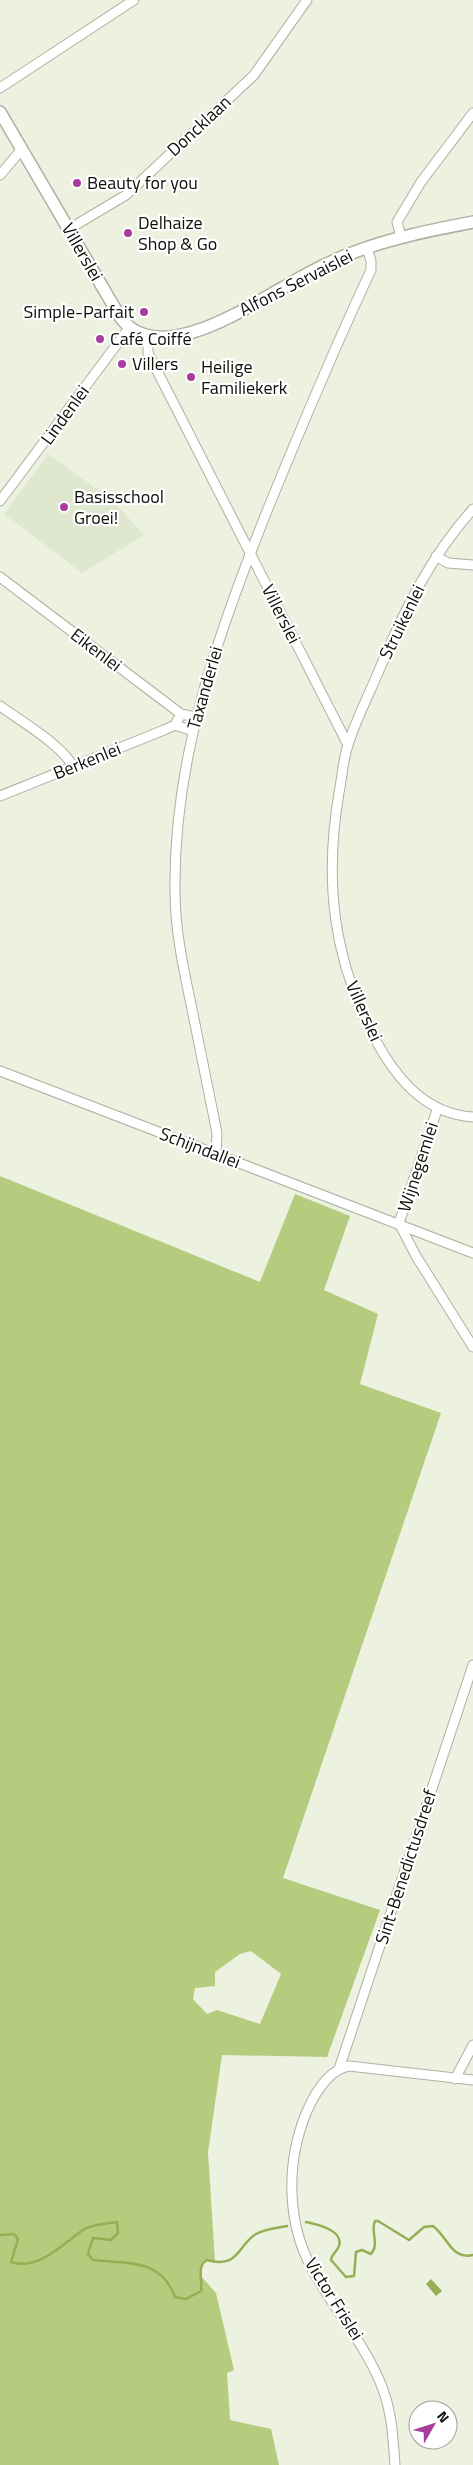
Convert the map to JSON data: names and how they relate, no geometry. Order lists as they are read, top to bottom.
{
  "streets": {
    "street": [
      "Doncklaan",
      "Villerslei",
      "Alfons Servaislei",
      "Lindenlei",
      "Struikenlei",
      "Eikenlei",
      "Taxanderlei",
      "Berkenlei",
      "Schijndallei",
      "Wijnegemlei",
      "Sint-Benedictusdreef",
      "Victor Frislei"
    ]
  },
  "crossings": [
    ["Doncklaan", "Villerslei"],
    ["Villerslei", "Alfons Servaislei"],
    ["Villerslei", "Lindenlei"],
    ["Villerslei", "Struikenlei"],
    ["Villerslei", "Taxanderlei"],
    ["Villerslei", "Wijnegemlei"],
    ["Alfons Servaislei", "Taxanderlei"],
    ["Eikenlei", "Taxanderlei"],
    ["Taxanderlei", "Schijndallei"],
    ["Schijndallei", "Wijnegemlei"],
    ["Sint-Benedictusdreef", "Victor Frislei"]
  ],
  "places": [
    "Beauty for you",
    "Delhaize Shop & Go",
    "Simple-Parfait",
    "Café Coiffé",
    "Villers",
    "Heilige Familiekerk",
    "Basisschool Groei!"
  ],
  "north": "top right"
}
